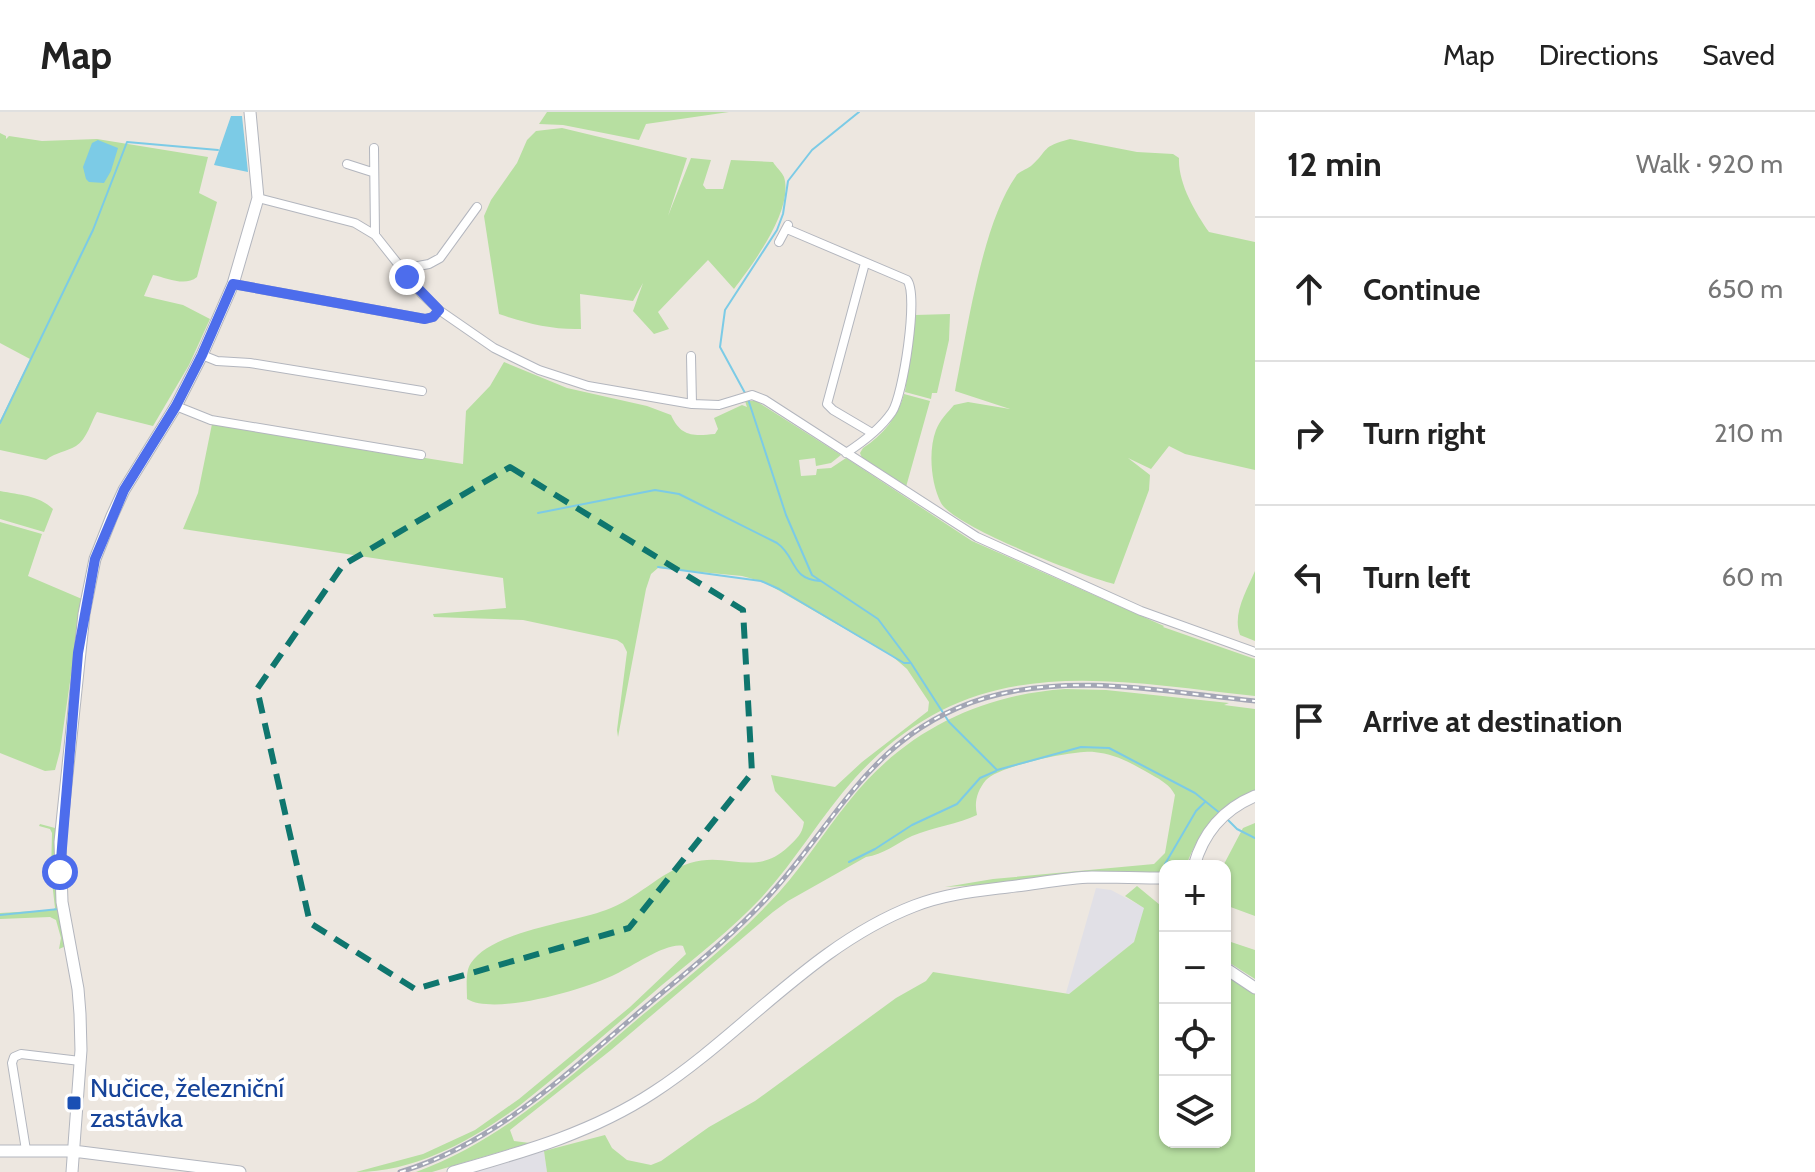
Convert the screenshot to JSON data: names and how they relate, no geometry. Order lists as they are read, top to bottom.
{
  "places": {
    "transit": ["Nučice, železniční zastávka"]
  },
  "page": {
    "header": "Map",
    "nav": ["Map", "Directions", "Saved"],
    "heading": ["12 min", "Walk · 920 m"],
    "list": [
      ["Continue", "650 m"],
      ["Turn right", "210 m"],
      ["Turn left", "60 m"],
      "Arrive at destination"
    ],
    "map_buttons": ["+", "−"]
  }
}
